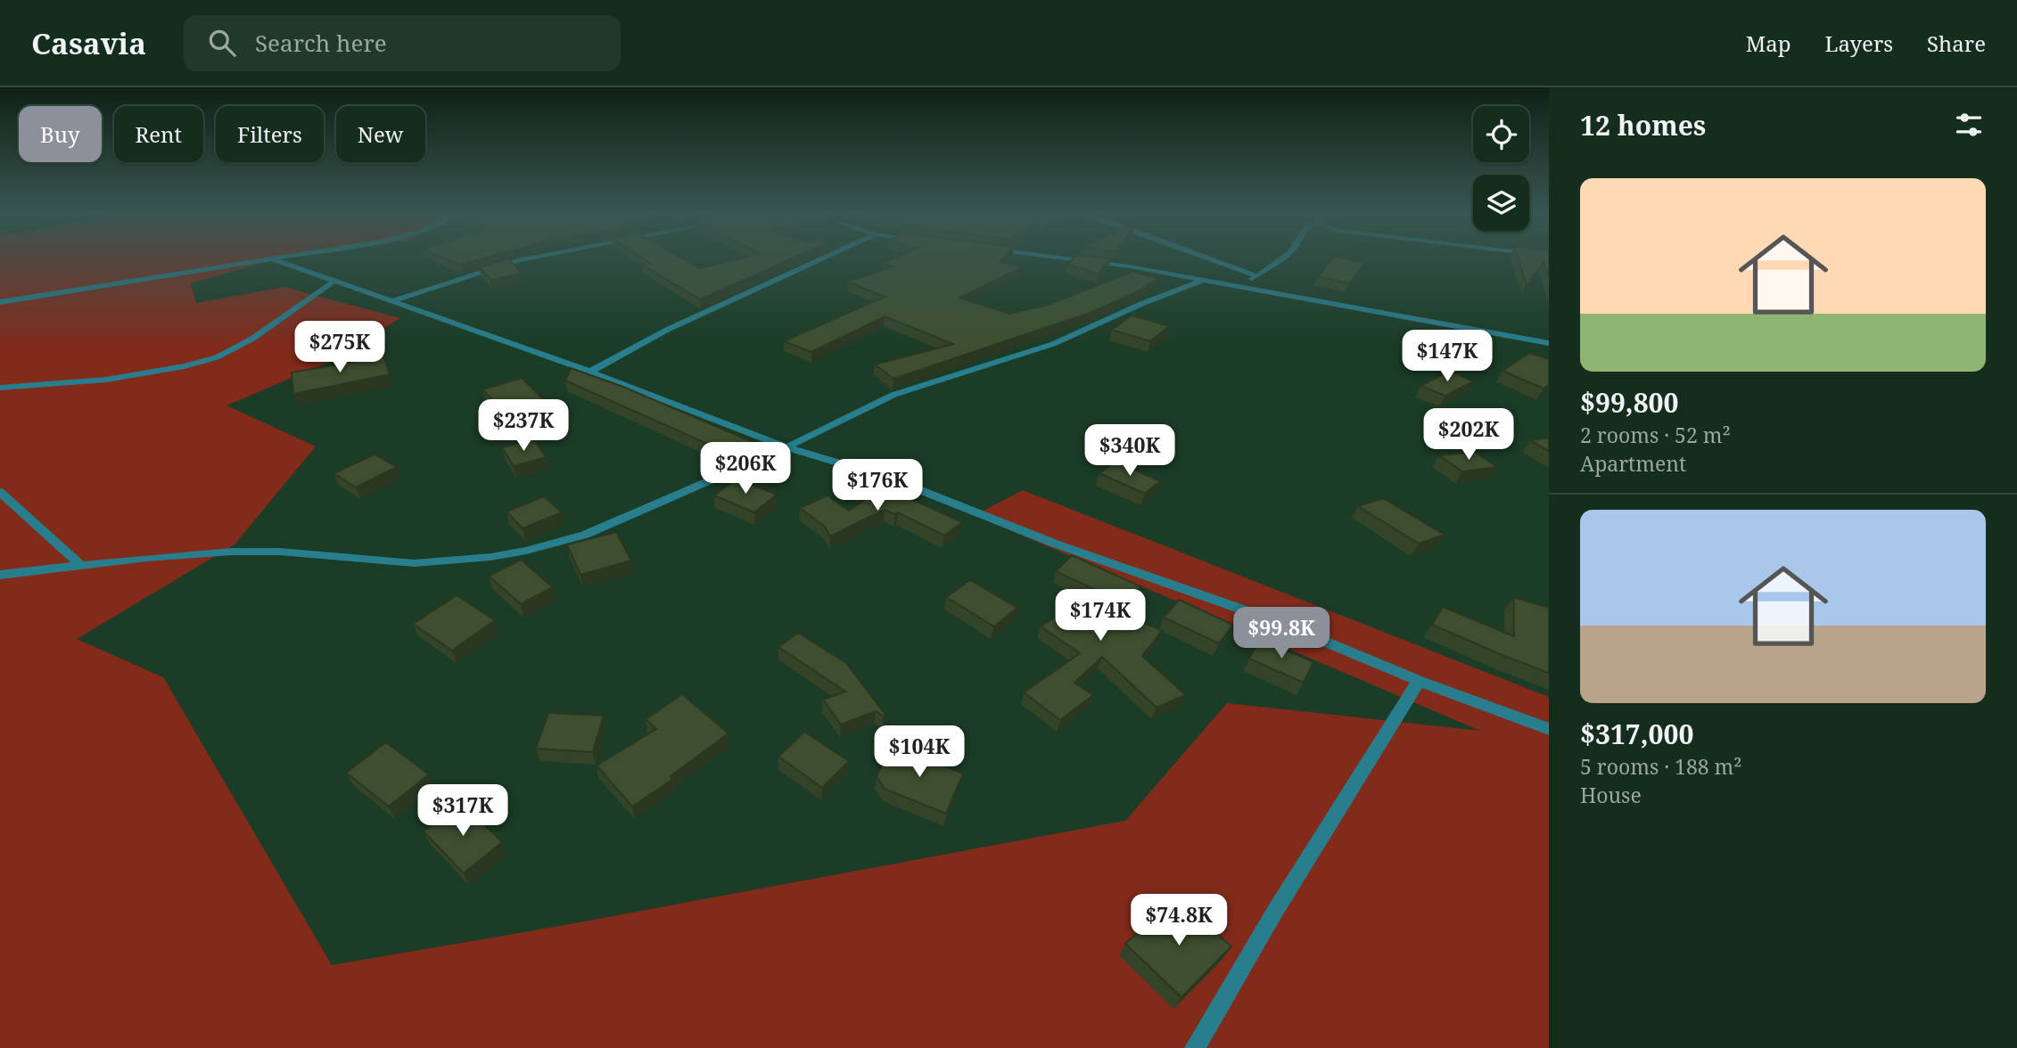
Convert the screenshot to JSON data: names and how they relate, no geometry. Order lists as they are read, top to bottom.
{
  "page": {
    "header": "Casavia",
    "search": "Search here",
    "nav": ["Map", "Layers", "Share"],
    "heading": "12 homes",
    "chip": [
      "Buy",
      "Rent",
      "Filters",
      "New"
    ],
    "list": [
      {
        "name": "$99,800",
        "note": "2 rooms · 52 m² · Apartment"
      },
      {
        "name": "$317,000",
        "note": "5 rooms · 188 m² · House"
      }
    ],
    "price": [
      "$275K",
      "$147K",
      "$237K",
      "$202K",
      "$340K",
      "$206K",
      "$176K",
      "$174K",
      "$99.8K",
      "$104K",
      "$317K",
      "$74.8K"
    ]
  }
}
